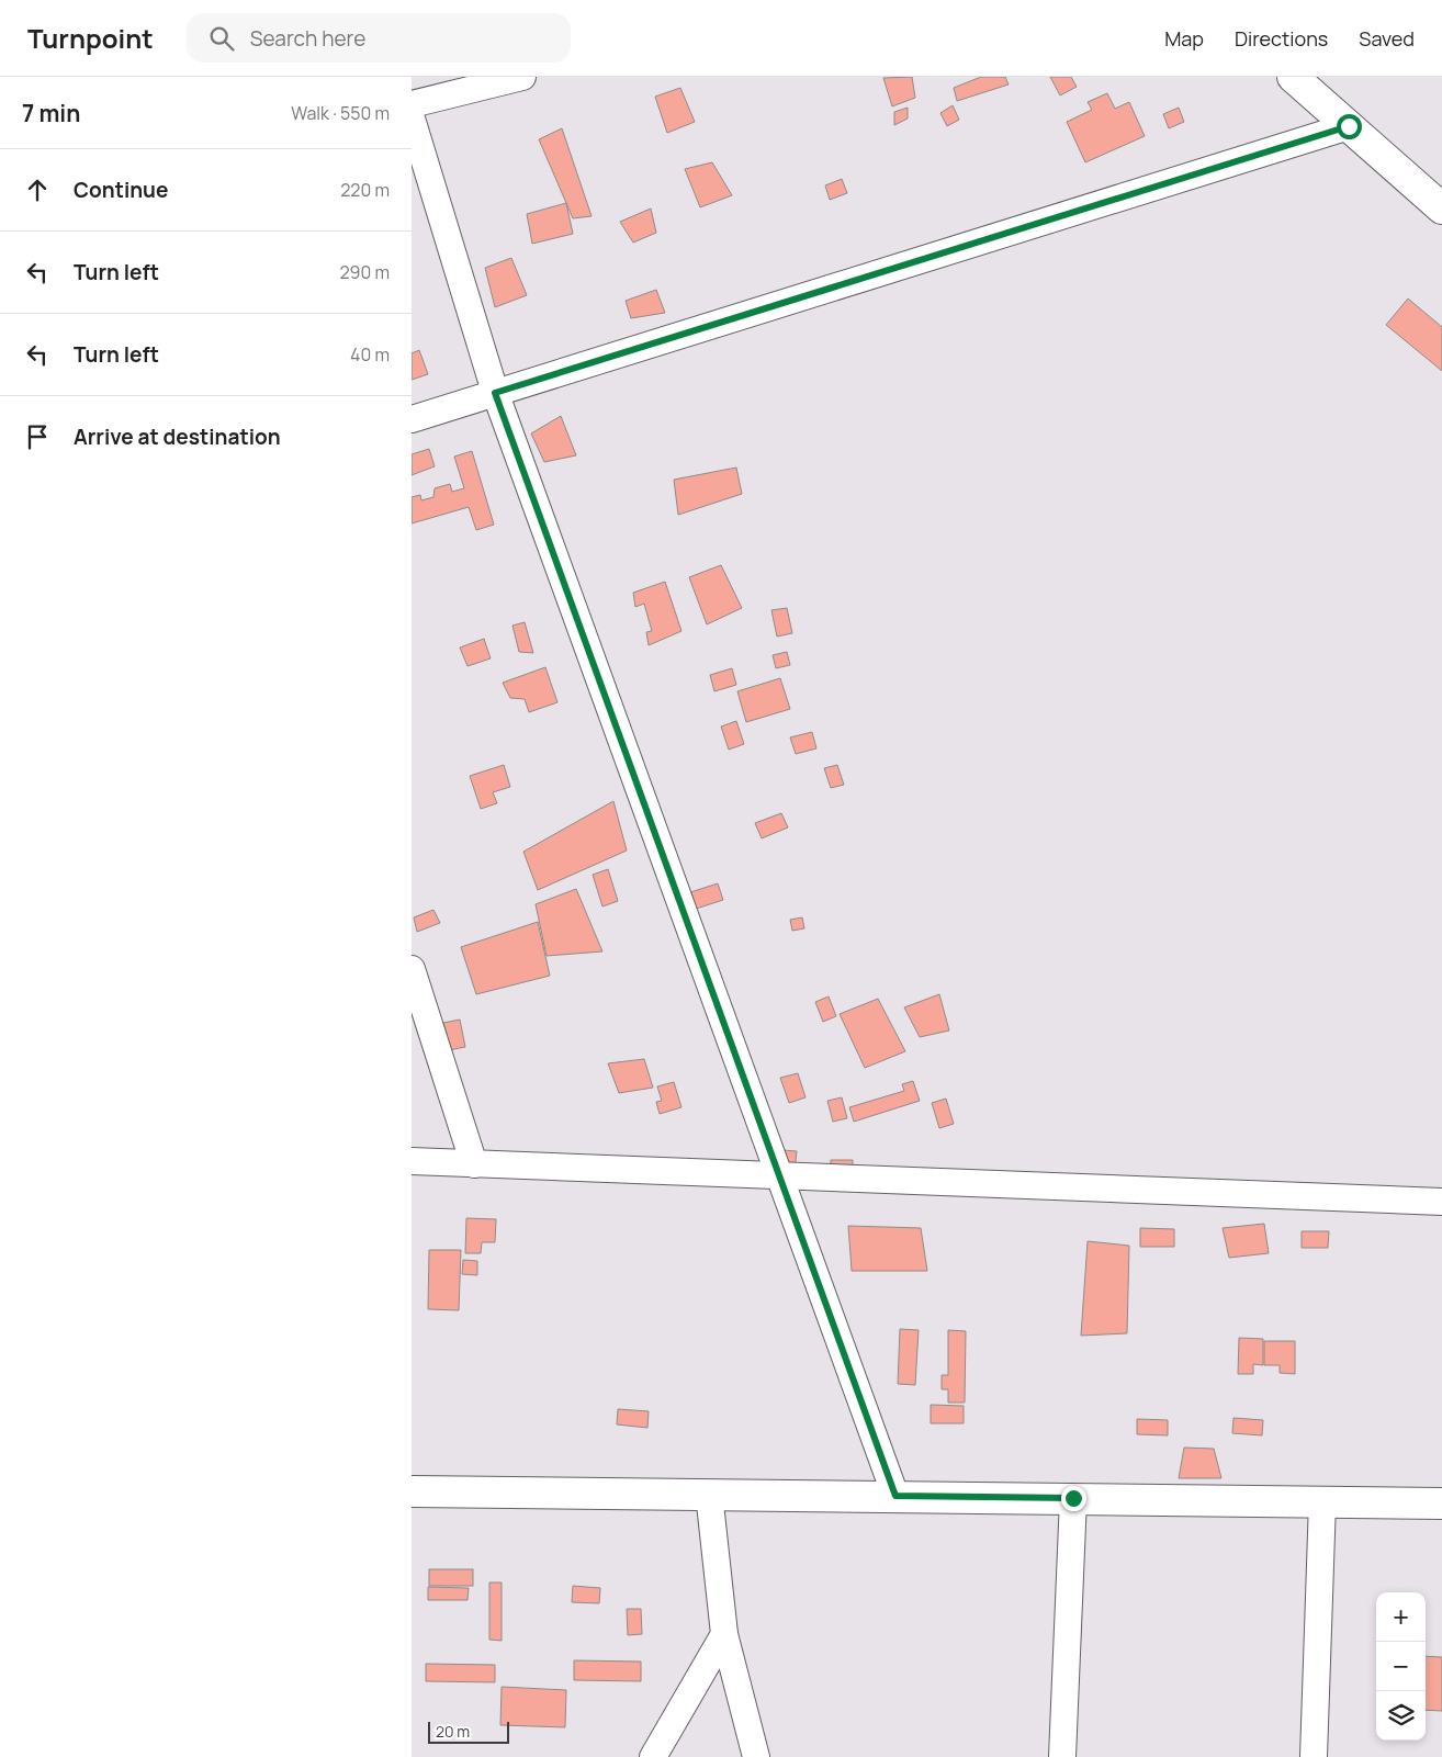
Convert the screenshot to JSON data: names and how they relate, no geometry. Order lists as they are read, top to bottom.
{
  "scale_bar": "20 m",
  "page": {
    "header": "Turnpoint",
    "search": "Search here",
    "nav": ["Map", "Directions", "Saved"],
    "heading": ["7 min", "Walk · 550 m"],
    "list": [
      ["Continue", "220 m"],
      ["Turn left", "290 m"],
      ["Turn left", "40 m"],
      "Arrive at destination"
    ],
    "map_buttons": ["+", "−"],
    "scale": "20 m"
  }
}
